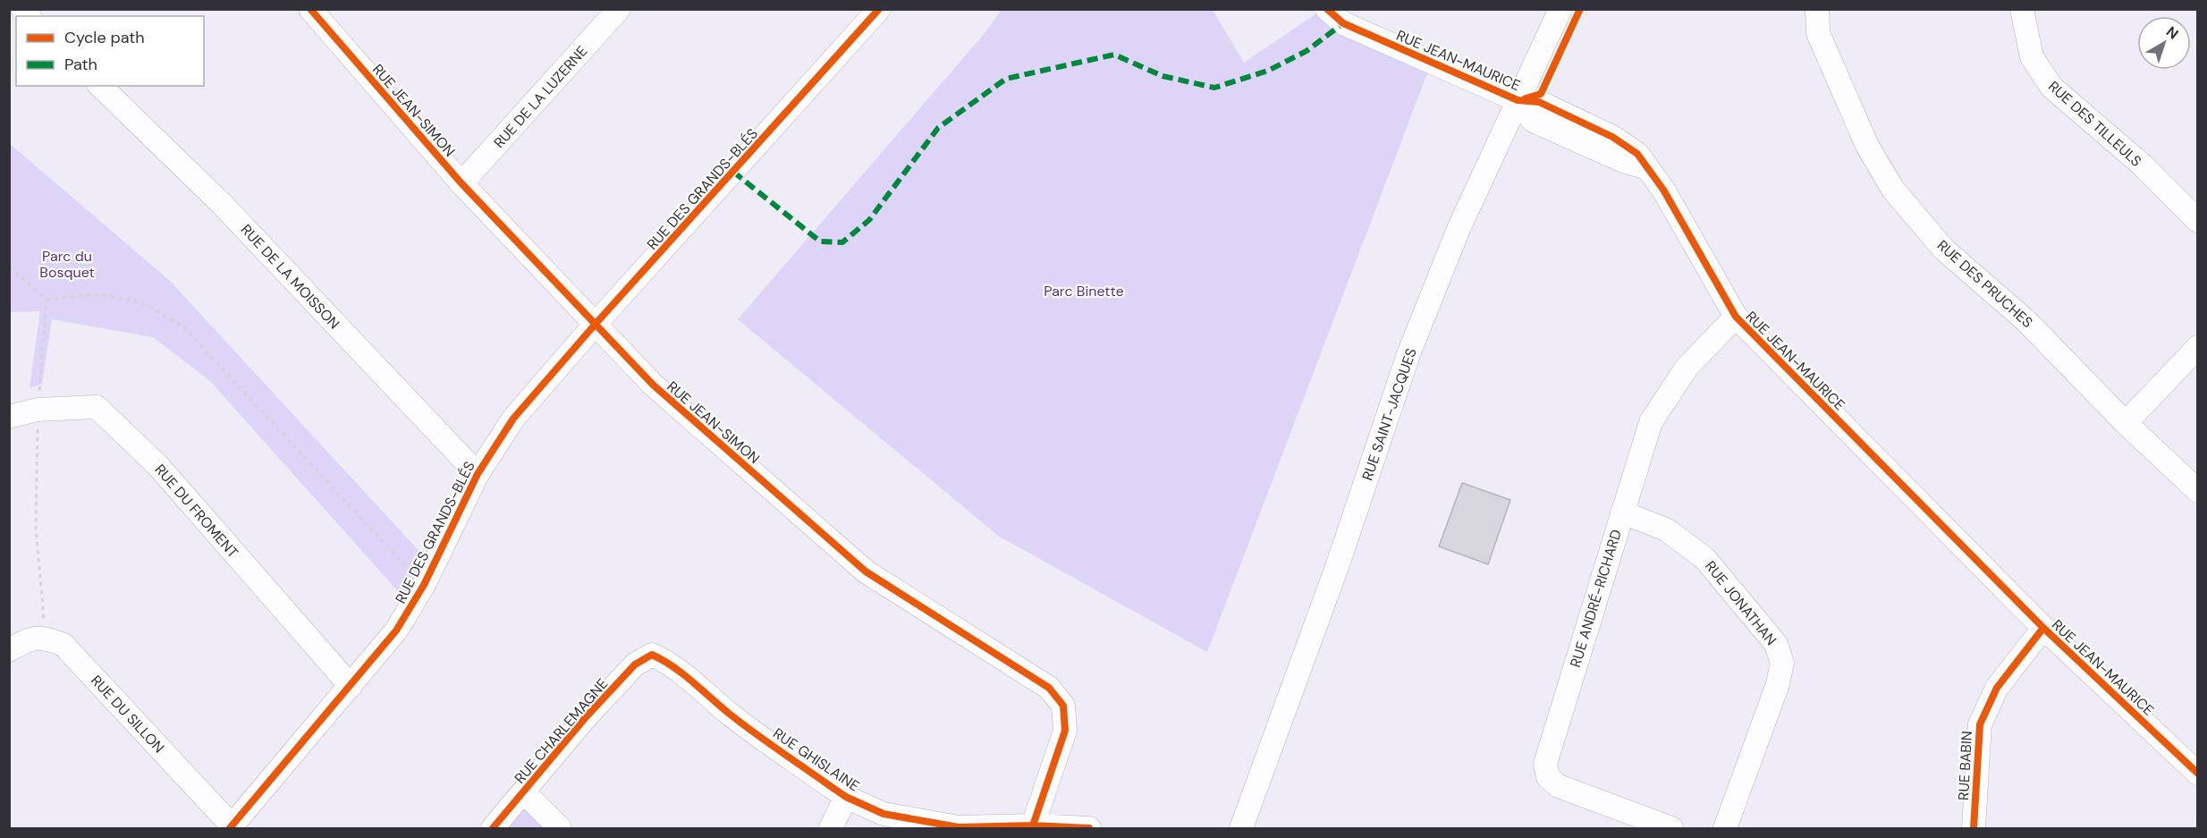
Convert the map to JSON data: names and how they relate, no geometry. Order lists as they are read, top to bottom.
{
  "streets": {
    "street": [
      "RUE JEAN-MAURICE",
      "RUE DE LA LUZERNE",
      "RUE JEAN-SIMON",
      "RUE DES TILLEULS",
      "RUE DES GRANDS-BLÉS",
      "RUE DE LA MOISSON",
      "RUE DES PRUCHES",
      "RUE SAINT-JACQUES",
      "RUE DU FROMENT",
      "RUE ANDRÉ-RICHARD",
      "RUE JONATHAN",
      "RUE DU SILLON",
      "RUE CHARLEMAGNE",
      "RUE GHISLAINE",
      "RUE BABIN"
    ]
  },
  "crossings": [
    ["RUE JEAN-MAURICE", "RUE SAINT-JACQUES"],
    ["RUE JEAN-MAURICE", "RUE ANDRÉ-RICHARD"],
    ["RUE JEAN-MAURICE", "RUE BABIN"],
    ["RUE DE LA LUZERNE", "RUE JEAN-SIMON"],
    ["RUE JEAN-SIMON", "RUE DES GRANDS-BLÉS"],
    ["RUE JEAN-SIMON", "RUE GHISLAINE"],
    ["RUE DES GRANDS-BLÉS", "RUE DE LA MOISSON"],
    ["RUE DES GRANDS-BLÉS", "RUE DU FROMENT"],
    ["RUE DES GRANDS-BLÉS", "RUE DU SILLON"],
    ["RUE ANDRÉ-RICHARD", "RUE JONATHAN"],
    ["RUE CHARLEMAGNE", "RUE GHISLAINE"]
  ],
  "parks": ["Parc du Bosquet", "Parc Binette"],
  "legend": ["Cycle path", "Path"],
  "north": "top right"
}
